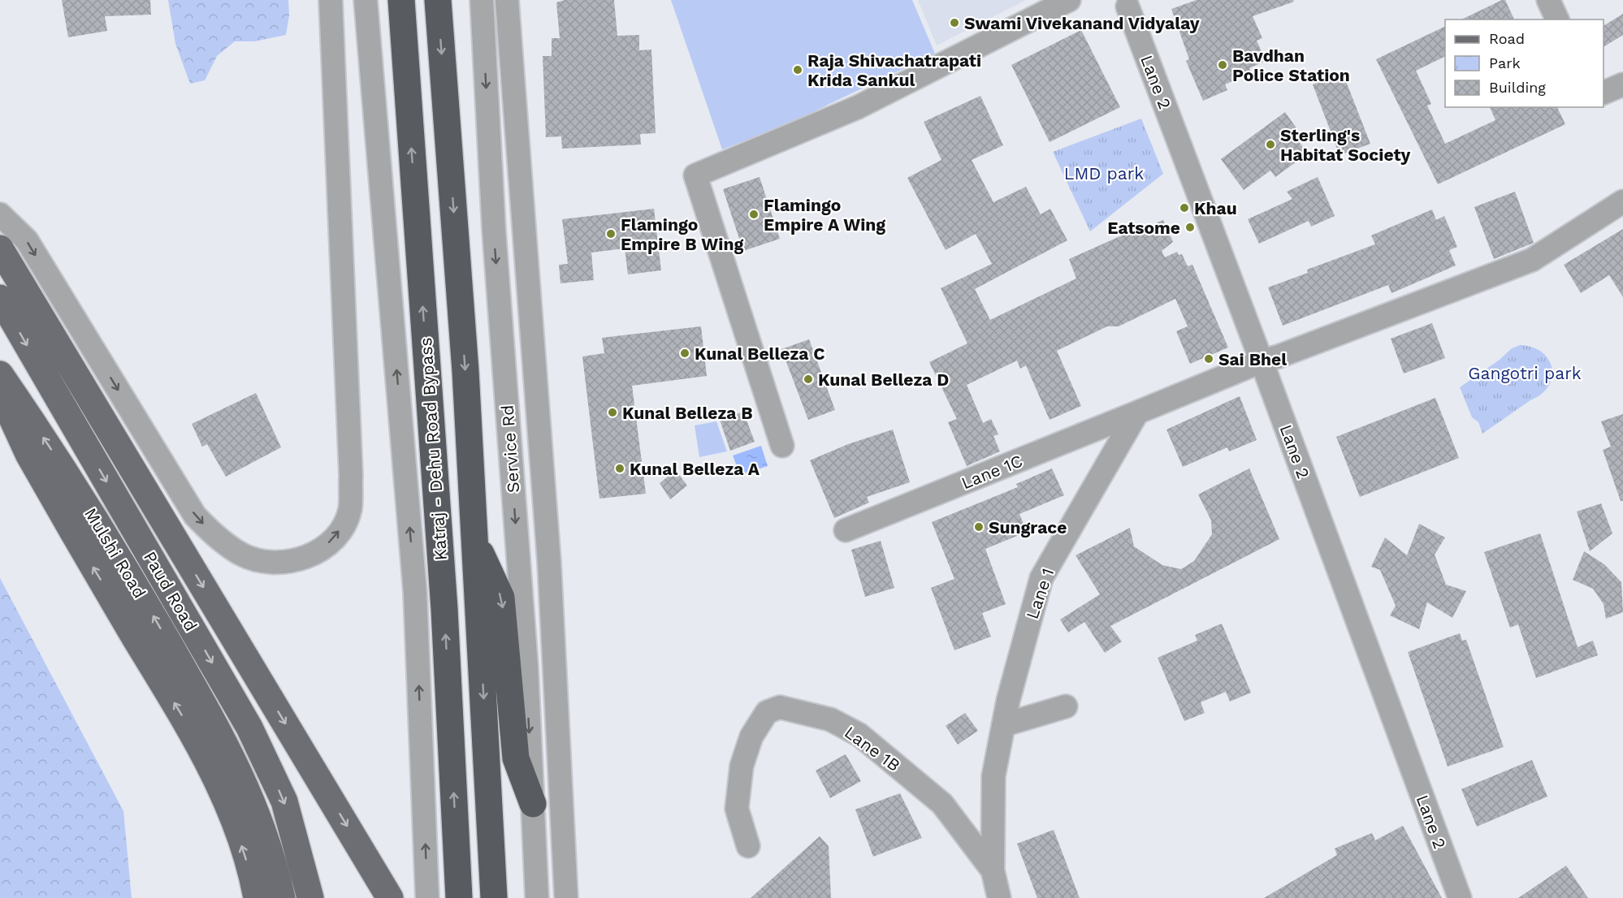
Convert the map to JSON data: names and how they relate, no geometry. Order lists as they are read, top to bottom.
{
  "streets": {
    "highway": ["Katraj - Dehu Road Bypass"],
    "main road": ["Mulshi Road", "Paud Road"],
    "street": [
      "Lane 2",
      "Service Rd",
      "Lane 1C",
      "Lane 1",
      "Lane 1B"
    ]
  },
  "crossings": [
    ["Lane 1C", "Lane 1"],
    ["Lane 1", "Lane 1B"]
  ],
  "parks": ["LMD park", "Gangotri park"],
  "places": [
    "Swami Vivekanand Vidyalay",
    "Bavdhan Police Station",
    "Raja Shivachatrapati Krida Sankul",
    "Sterling's Habitat Society",
    "Khau",
    "Flamingo Empire A Wing",
    "Eatsome",
    "Flamingo Empire B Wing",
    "Kunal Belleza C",
    "Sai Bhel",
    "Kunal Belleza D",
    "Kunal Belleza B",
    "Kunal Belleza A",
    "Sungrace"
  ],
  "legend": ["Road", "Park", "Building"]
}
